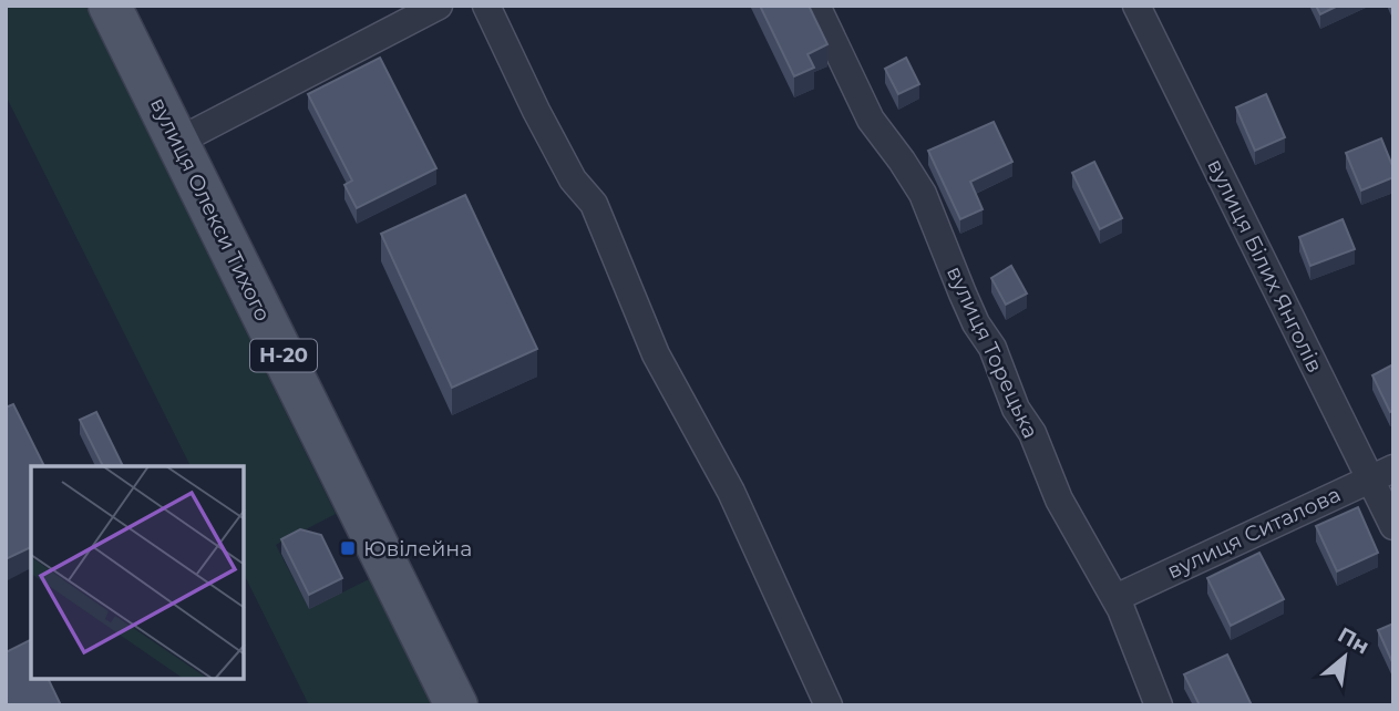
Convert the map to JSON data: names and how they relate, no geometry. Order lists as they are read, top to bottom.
{
  "streets": {
    "main road": ["вулиця Олекси Тихого", "Н-20"],
    "street": ["вулиця Білих Янголів", "вулиця Торецька", "вулиця Ситалова"]
  },
  "crossings": [
    ["вулиця Білих Янголів", "вулиця Ситалова"],
    ["вулиця Торецька", "вулиця Ситалова"]
  ],
  "places": {
    "transit": ["Ювілейна"]
  },
  "north": "top right"
}
